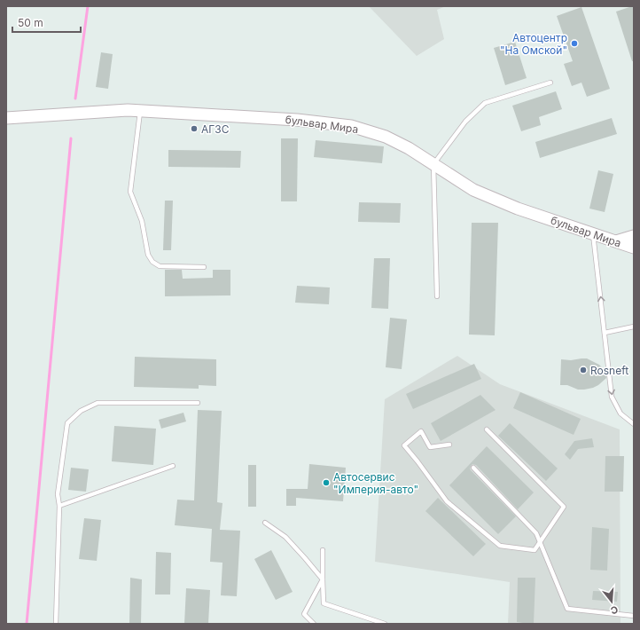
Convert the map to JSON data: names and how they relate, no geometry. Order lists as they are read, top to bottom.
{
  "streets": {
    "street": ["бульвар Мира"]
  },
  "places": [
    "Автоцентр \"На Омской\"",
    "АГЗС",
    "Rosneft",
    "Автосервис \"Империя-авто\""
  ],
  "scale_bar": "50 m",
  "north": "bottom"
}
